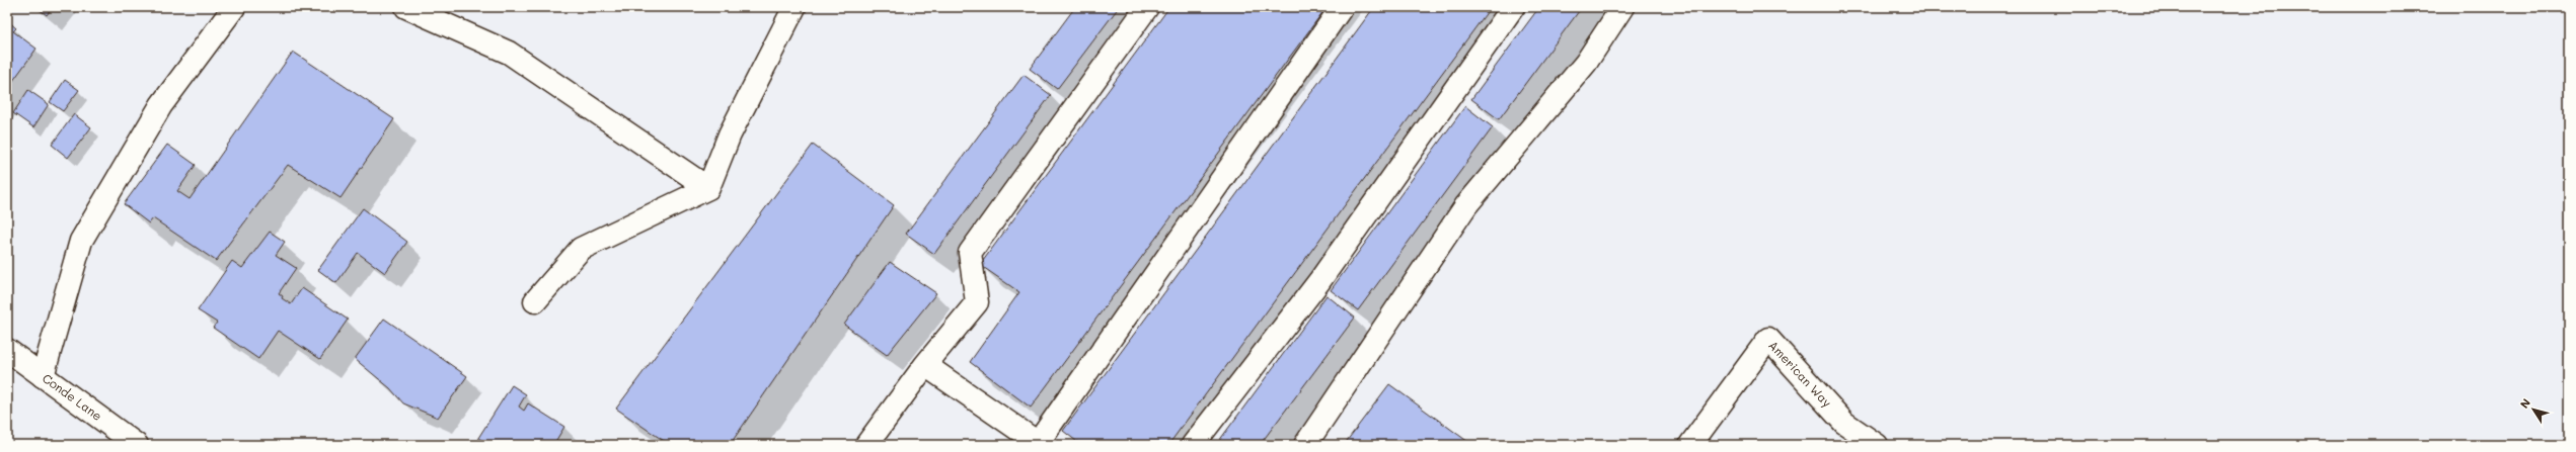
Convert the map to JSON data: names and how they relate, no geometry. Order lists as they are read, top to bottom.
{
  "streets": {
    "street": ["American Way", "Conde Lane"]
  },
  "north": "top left"
}
